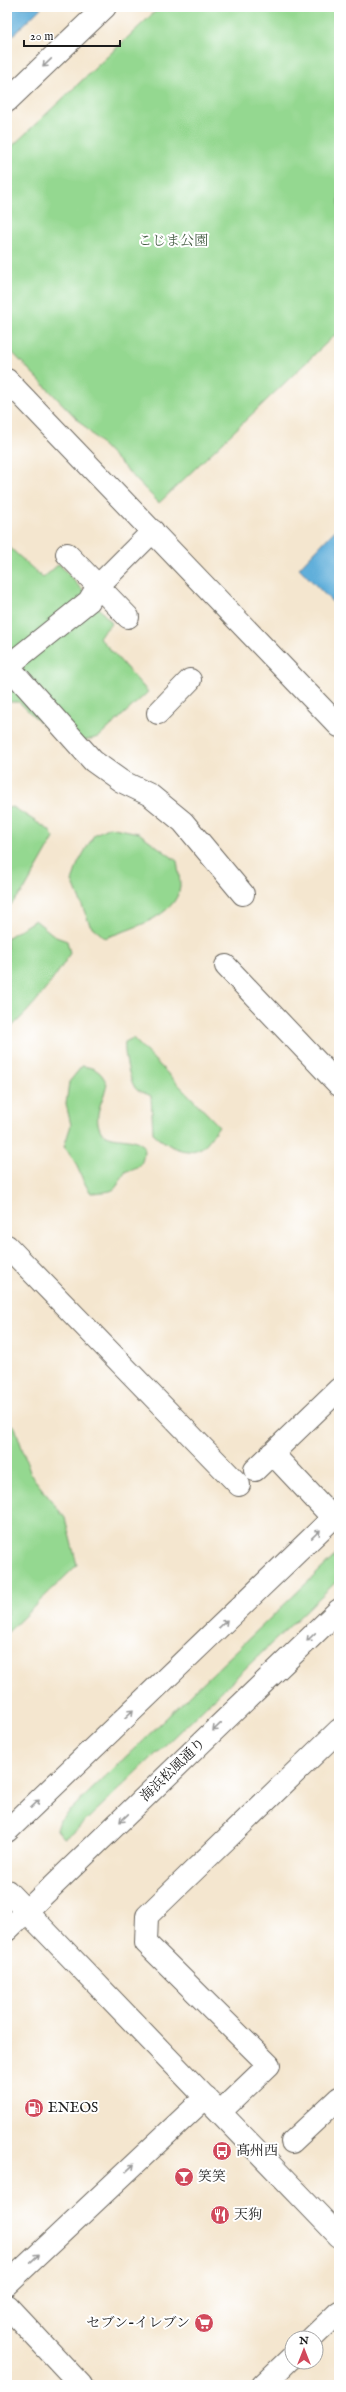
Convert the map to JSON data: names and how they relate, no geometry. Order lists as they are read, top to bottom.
{
  "streets": {
    "street": ["海浜松風通り"]
  },
  "parks": ["こじま公園"],
  "places": {
    "fuel station": ["ENEOS"],
    "bus stop": ["髙州西"],
    "bar": ["笑笑"],
    "restaurant": ["天狗"],
    "supermarket": ["セブン-イレブン"]
  },
  "scale_bar": "20 m",
  "north": "top"
}
